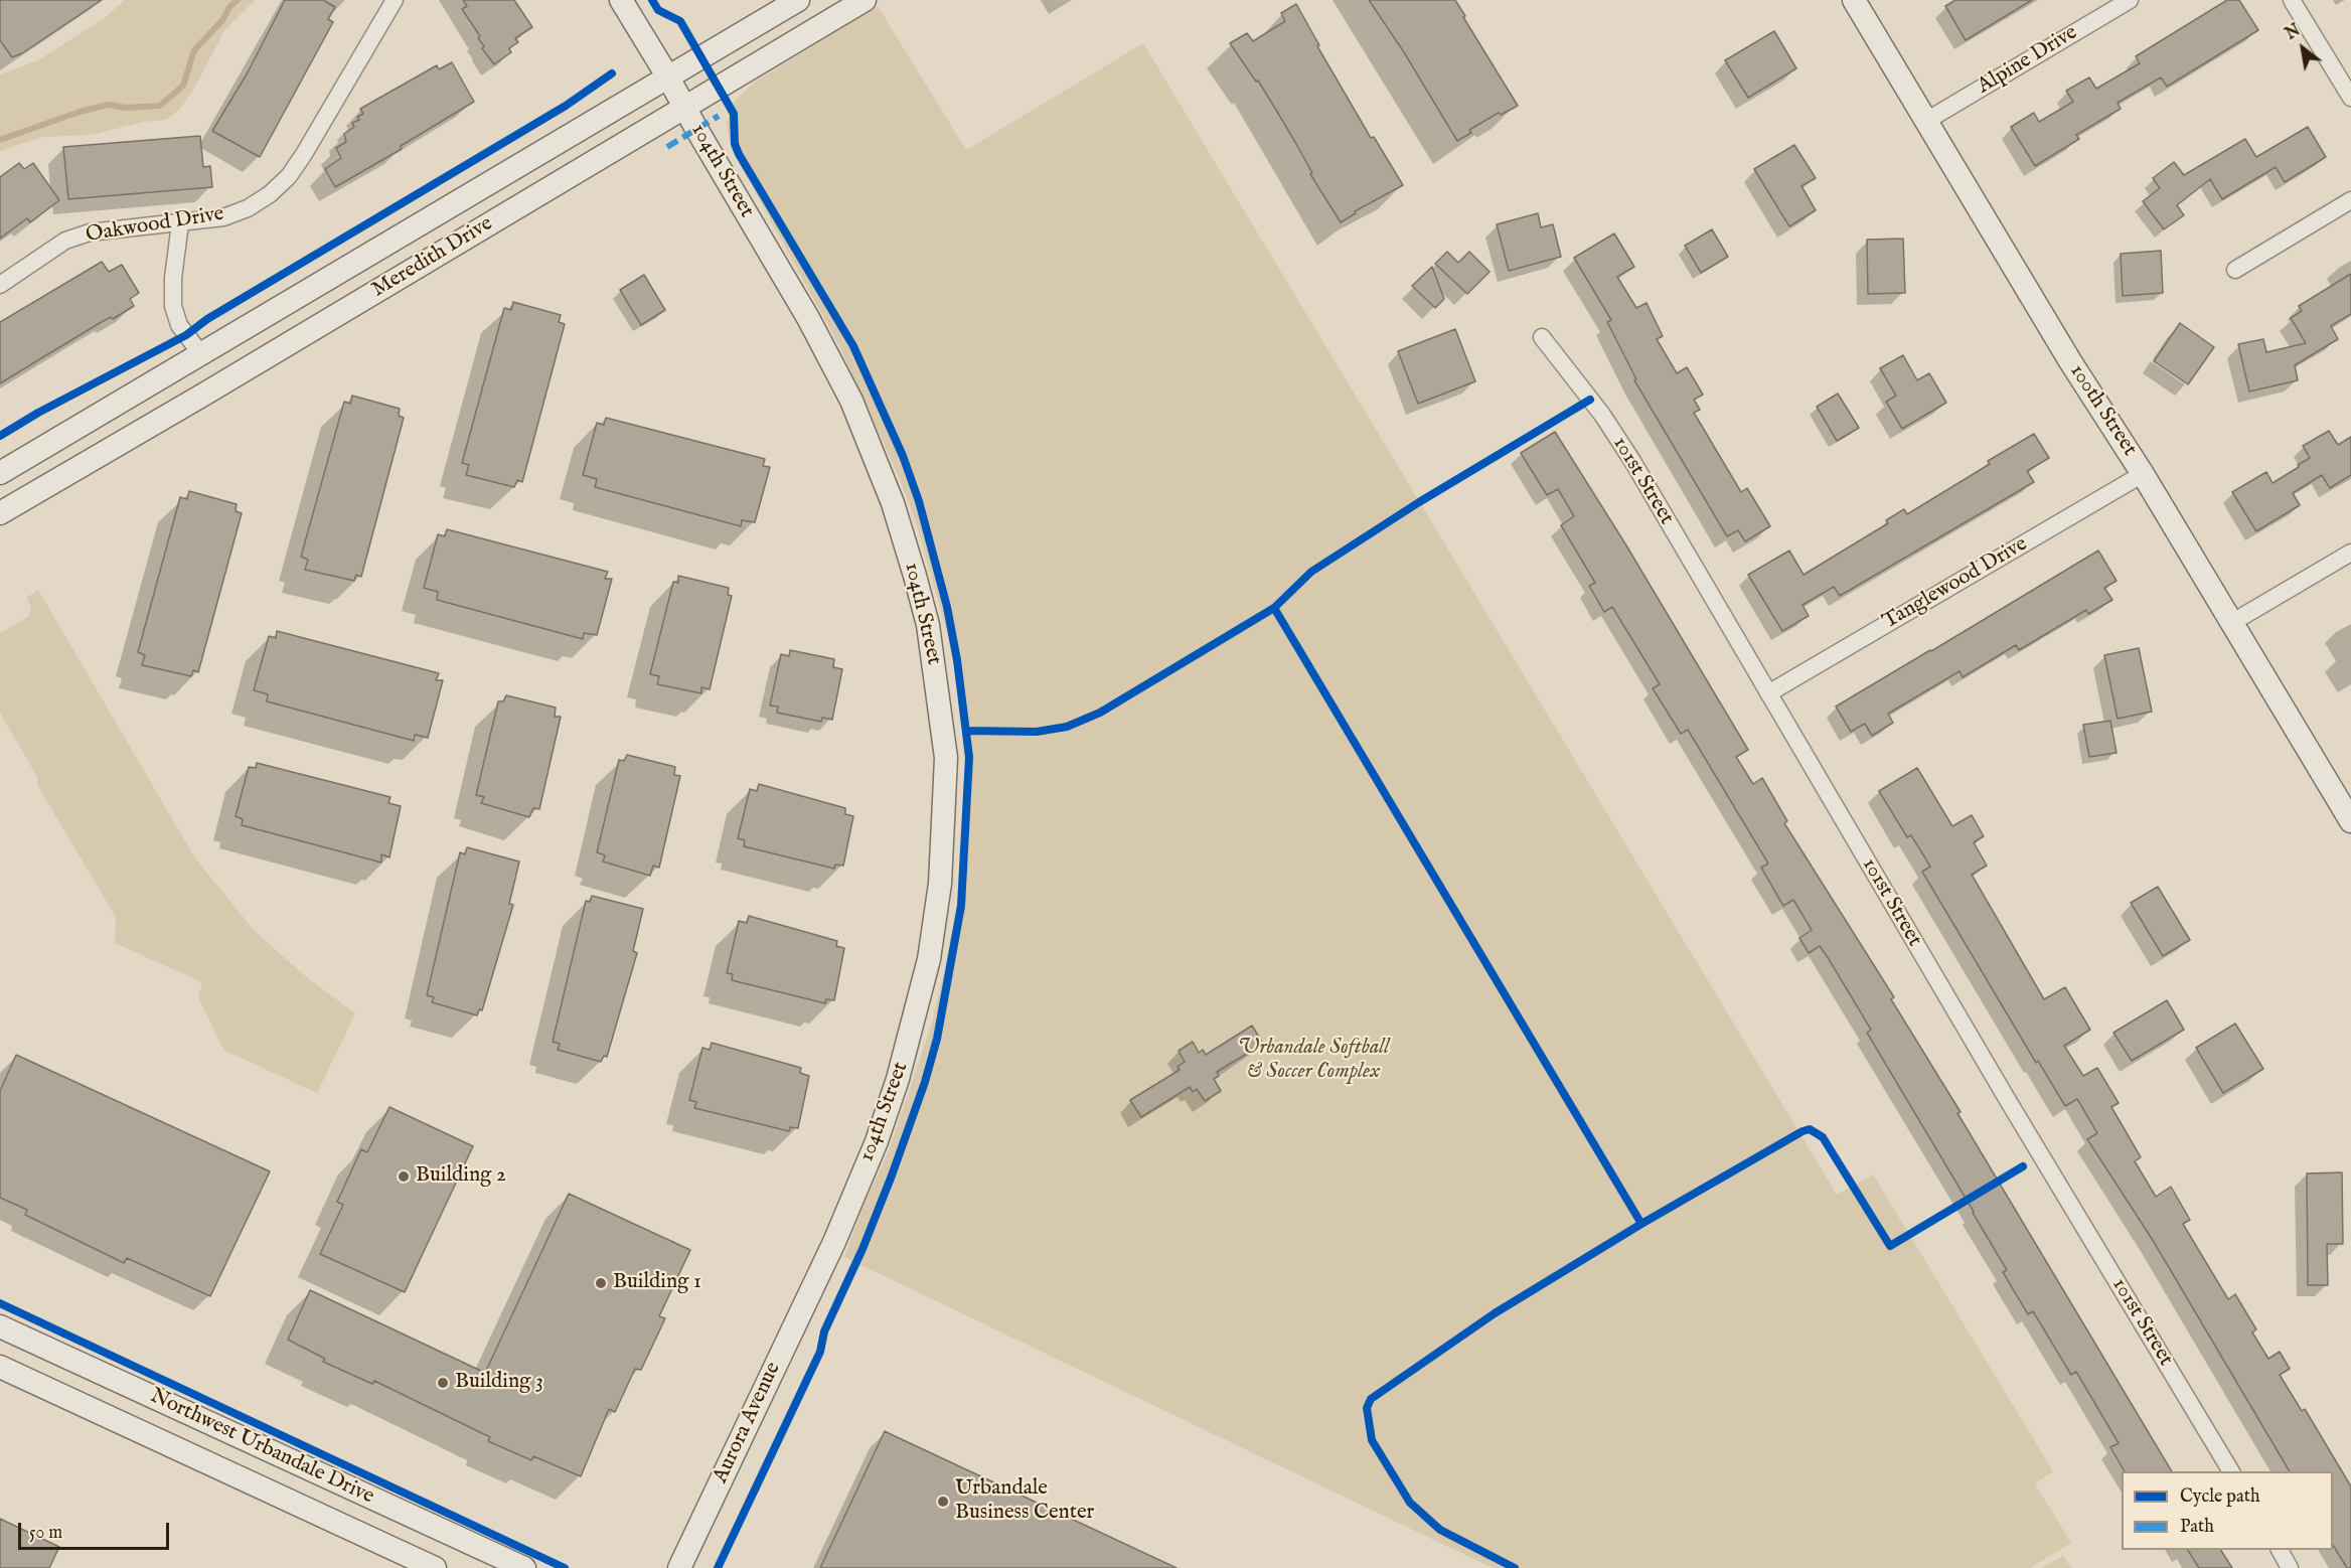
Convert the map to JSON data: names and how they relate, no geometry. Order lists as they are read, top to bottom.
{
  "streets": {
    "main road": [
      "104th Street",
      "Meredith Drive",
      "100th Street",
      "Aurora Avenue",
      "Northwest Urbandale Drive"
    ],
    "street": [
      "Alpine Drive",
      "Oakwood Drive",
      "101st Street",
      "Tanglewood Drive"
    ]
  },
  "crossings": [
    ["Alpine Drive", "100th Street"],
    ["104th Street", "Meredith Drive"],
    ["104th Street", "Aurora Avenue"],
    ["100th Street", "Tanglewood Drive"],
    ["101st Street", "Tanglewood Drive"]
  ],
  "parks": ["Urbandale Softball & Soccer Complex"],
  "places": [
    "Building 2",
    "Building 1",
    "Building 3",
    "Urbandale Business Center"
  ],
  "legend": ["Cycle path", "Path"],
  "scale_bar": "50 m",
  "north": "top left"
}
